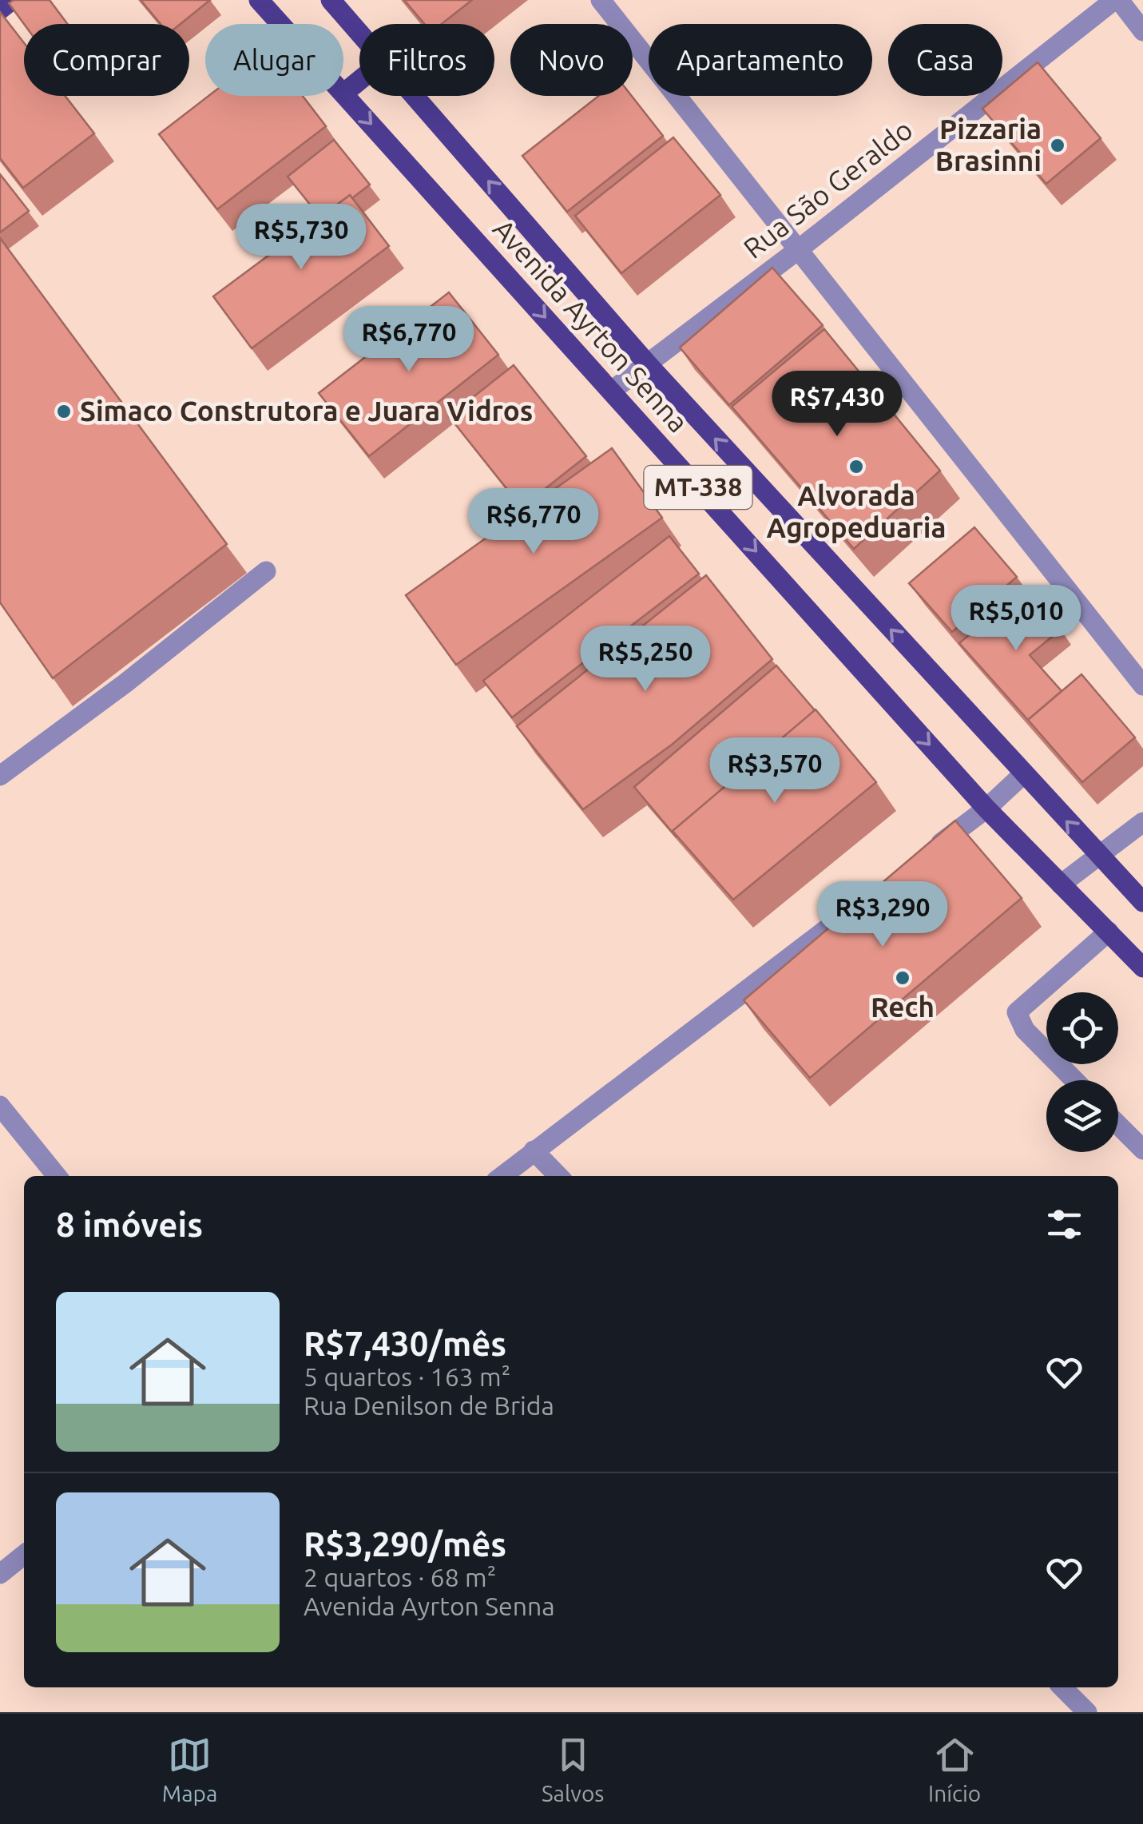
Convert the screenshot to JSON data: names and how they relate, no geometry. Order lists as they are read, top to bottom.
{
  "streets": {
    "main road": ["Avenida Ayrton Senna", "MT-338"],
    "street": ["Rua São Geraldo"]
  },
  "crossings": [
    ["Rua São Geraldo", "Avenida Ayrton Senna"]
  ],
  "places": [
    "Pizzaria Brasinni",
    "Simaco Construtora e Juara Vidros",
    "Alvorada Agropeduaria",
    "Rech"
  ],
  "page": {
    "chip": [
      "Comprar",
      "Alugar",
      "Filtros",
      "Novo",
      "Apartamento",
      "Casa"
    ],
    "price": [
      "R$5,730",
      "R$6,770",
      "R$7,430",
      "R$6,770",
      "R$5,010",
      "R$5,250",
      "R$3,570",
      "R$3,290"
    ],
    "heading": "8 imóveis",
    "list": [
      {
        "name": "R$7,430/mês",
        "note": "5 quartos · 163 m² · Rua Denilson de Brida"
      },
      {
        "name": "R$3,290/mês",
        "note": "2 quartos · 68 m² · Avenida Ayrton Senna"
      }
    ],
    "tabs": ["Mapa", "Salvos", "Início"]
  }
}
